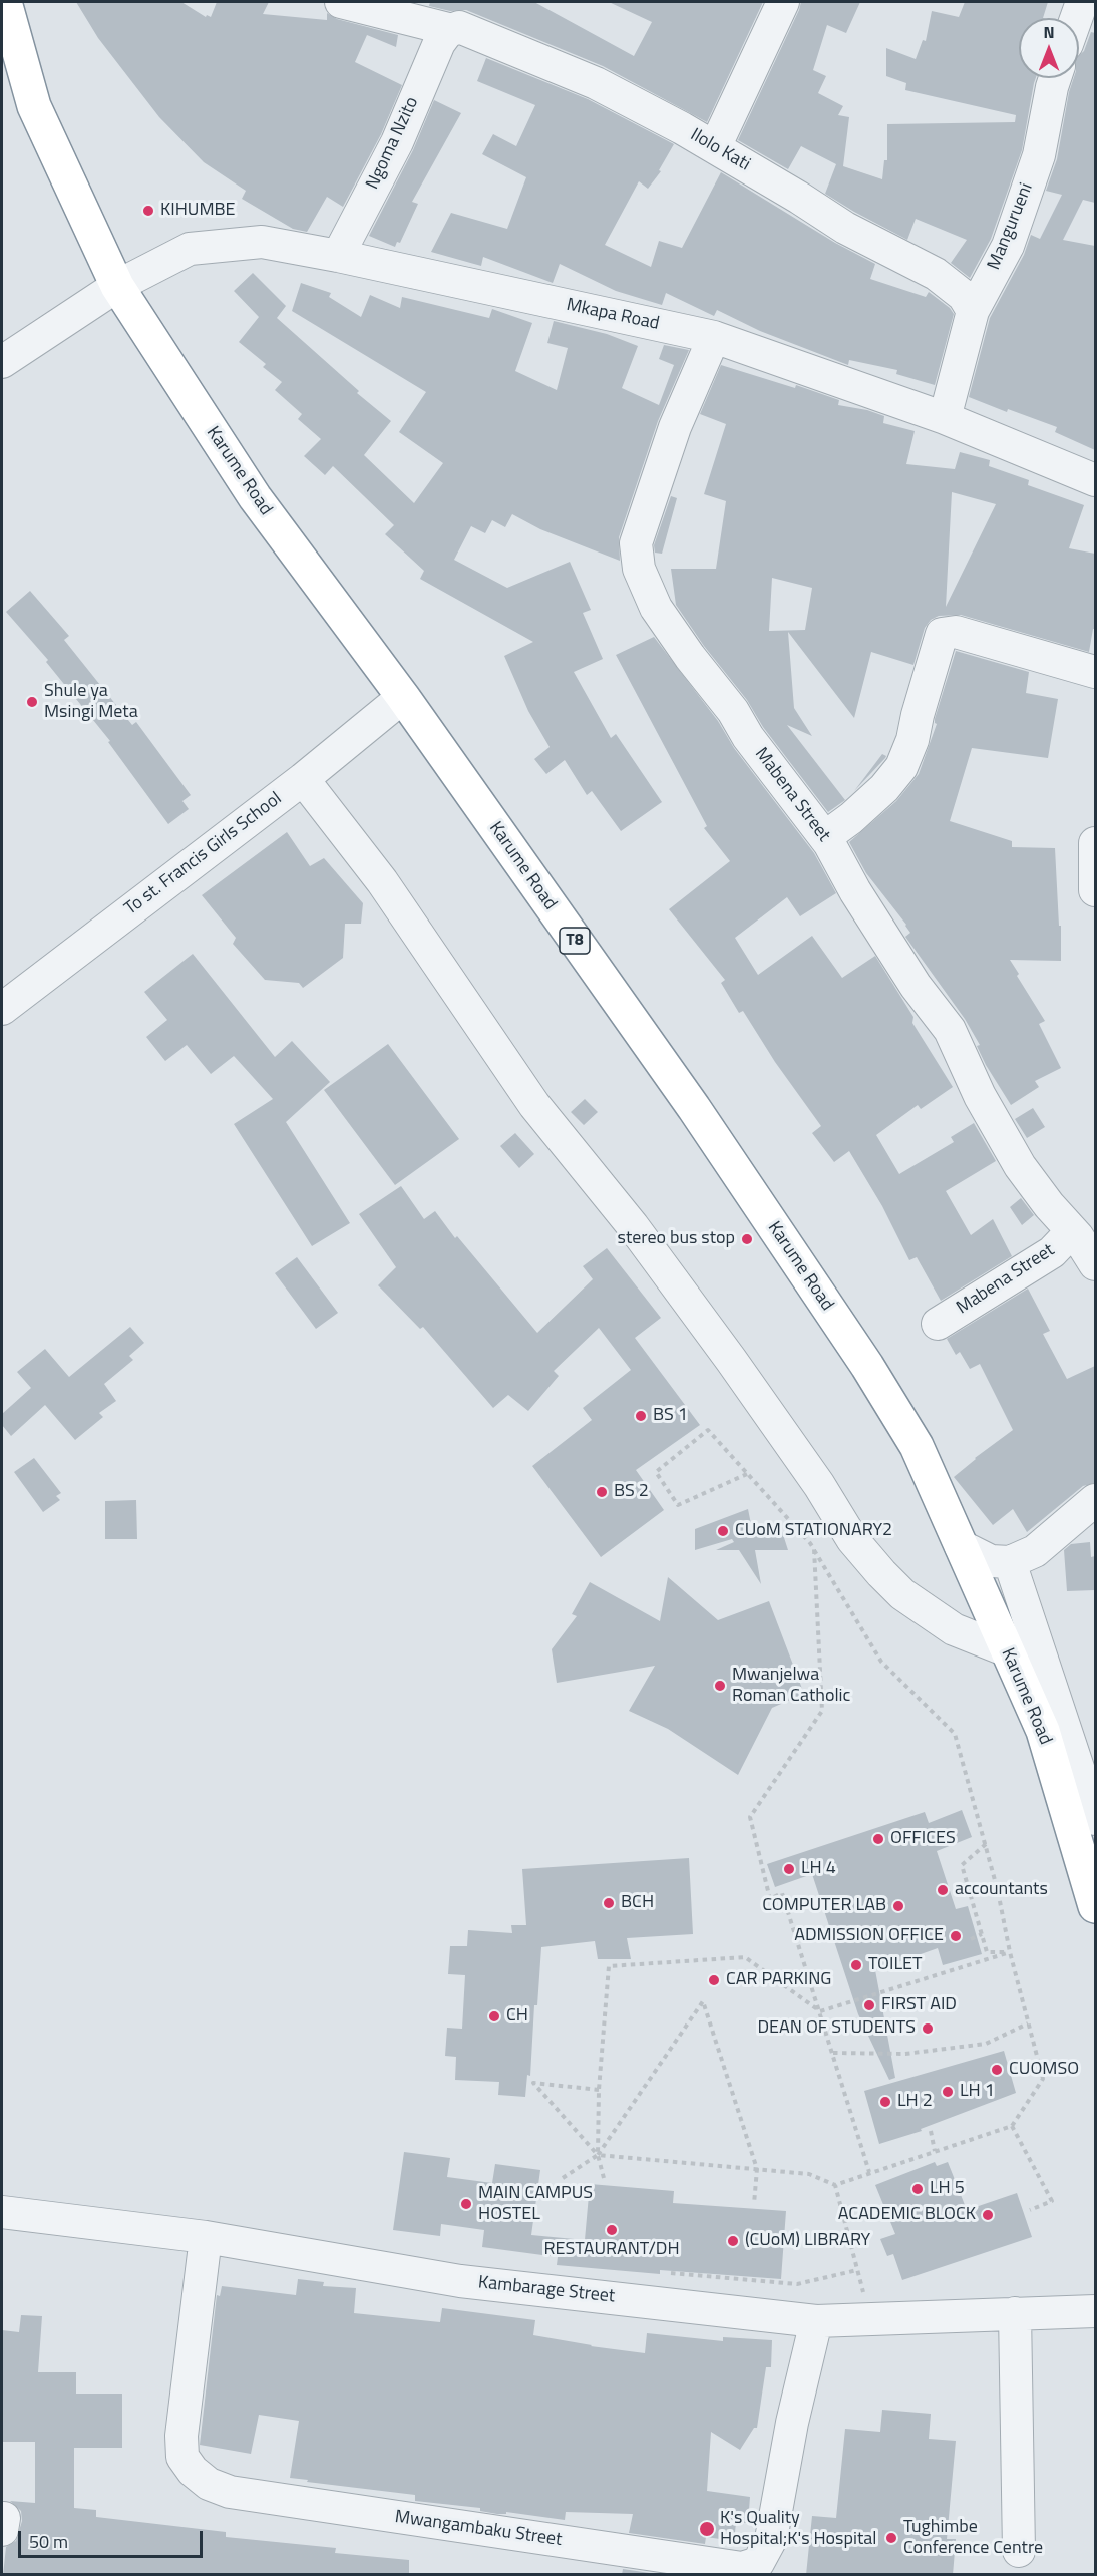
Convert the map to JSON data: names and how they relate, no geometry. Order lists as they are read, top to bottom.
{
  "streets": {
    "highway": ["Karume Road", "T8"],
    "street": [
      "Ngoma Nzito",
      "Ilolo Kati",
      "Mangurueni",
      "Mkapa Road",
      "Mabena Street",
      "To st. Francis Girls School",
      "Kambarage Street",
      "Mwangambaku Street"
    ]
  },
  "crossings": [
    ["Ngoma Nzito", "Ilolo Kati"],
    ["Ngoma Nzito", "Mkapa Road"],
    ["Ilolo Kati", "Mangurueni"],
    ["Mangurueni", "Mkapa Road"],
    ["Mkapa Road", "Karume Road"],
    ["Mkapa Road", "Mabena Street"],
    ["Karume Road", "To st. Francis Girls School"],
    ["Kambarage Street", "Mwangambaku Street"]
  ],
  "places": [
    "KIHUMBE",
    "Shule ya Msingi Meta",
    "stereo bus stop",
    "BS 1",
    "BS 2",
    "CUoM STATIONARY2",
    "Mwanjelwa Roman Catholic",
    "OFFICES",
    "LH 4",
    "accountants",
    "BCH",
    "COMPUTER LAB",
    "ADMISSION OFFICE",
    "TOILET",
    "CAR PARKING",
    "FIRST AID",
    "CH",
    "DEAN OF STUDENTS",
    "CUOMSO",
    "LH 1",
    "LH 2",
    "LH 5",
    "MAIN CAMPUS HOSTEL",
    "ACADEMIC BLOCK",
    "RESTAURANT/DH",
    "(CUoM) LIBRARY",
    "K's Quality Hospital;K's Hospital",
    "Tughimbe Conference Centre"
  ],
  "scale_bar": "50 m",
  "north": "top"
}
